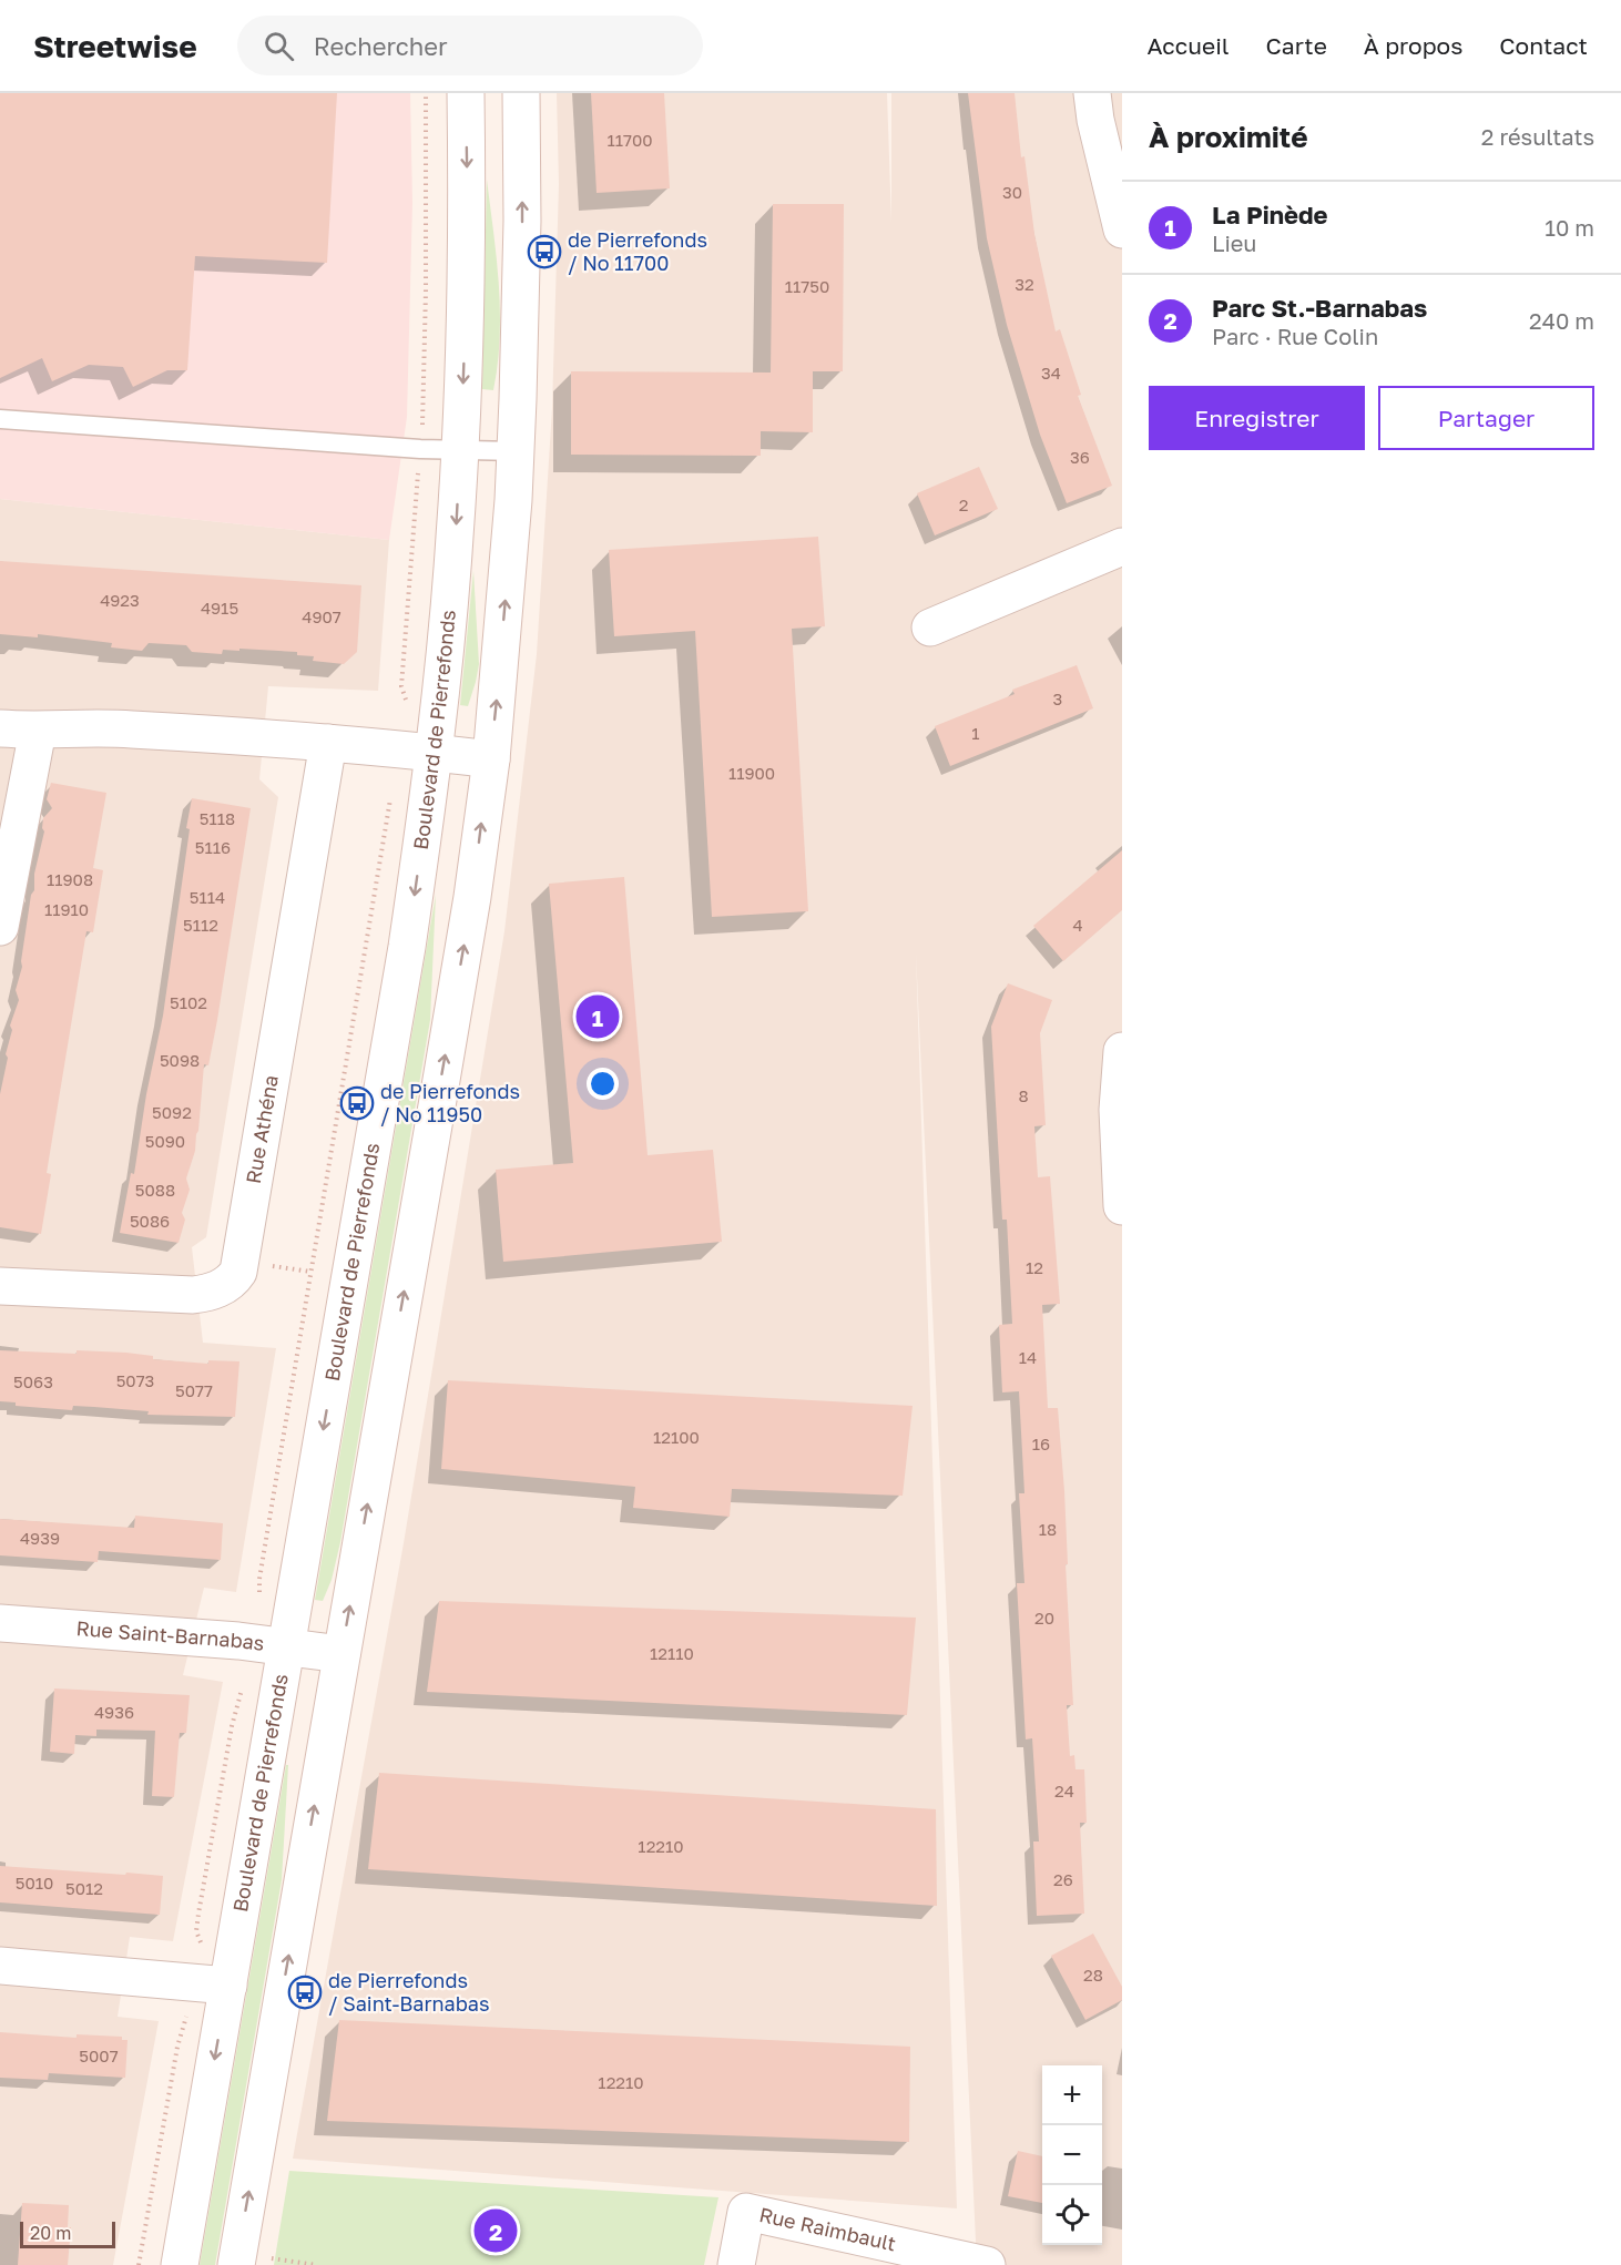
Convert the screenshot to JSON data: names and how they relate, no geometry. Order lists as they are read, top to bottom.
{
  "streets": {
    "main road": [
      "Boulevard de Pierrefonds",
      "Rue Athéna",
      "Rue Saint-Barnabas",
      "Rue Raimbault"
    ]
  },
  "crossings": [
    ["Boulevard de Pierrefonds", "Rue Saint-Barnabas"]
  ],
  "places": {
    "bus stop": ["de Pierrefonds / No 11700", "de Pierrefonds / No 11950", "de Pierrefonds / Saint-Barnabas"]
  },
  "house_numbers": [
    "11700",
    "30",
    "32",
    "11750",
    "34",
    "36",
    "2",
    "4923",
    "4915",
    "4907",
    "3",
    "1",
    "11900",
    "5118",
    "5116",
    "11908",
    "5114",
    "11910",
    "5112",
    "4",
    "5102",
    "5098",
    "8",
    "5092",
    "5090",
    "5088",
    "5086",
    "12",
    "14",
    "5073",
    "5063",
    "5077",
    "12100",
    "16",
    "18",
    "4939",
    "20",
    "12110",
    "4936",
    "24",
    "12210",
    "26",
    "5010",
    "5012",
    "28",
    "5007",
    "12210"
  ],
  "scale_bar": "20 m",
  "page": {
    "header": "Streetwise",
    "search": "Rechercher",
    "nav": [
      "Accueil",
      "Carte",
      "À propos",
      "Contact"
    ],
    "heading": ["À proximité", "2 résultats"],
    "list": [
      {
        "mark": "1",
        "name": "La Pinède",
        "note": "Lieu",
        "value": "10 m"
      },
      {
        "mark": "2",
        "name": "Parc St.-Barnabas",
        "note": "Parc · Rue Colin",
        "value": "240 m"
      }
    ],
    "buttons": ["Enregistrer", "Partager"],
    "pins": ["1", "2"],
    "map_buttons": ["+", "−"],
    "scale": "20 m"
  }
}
